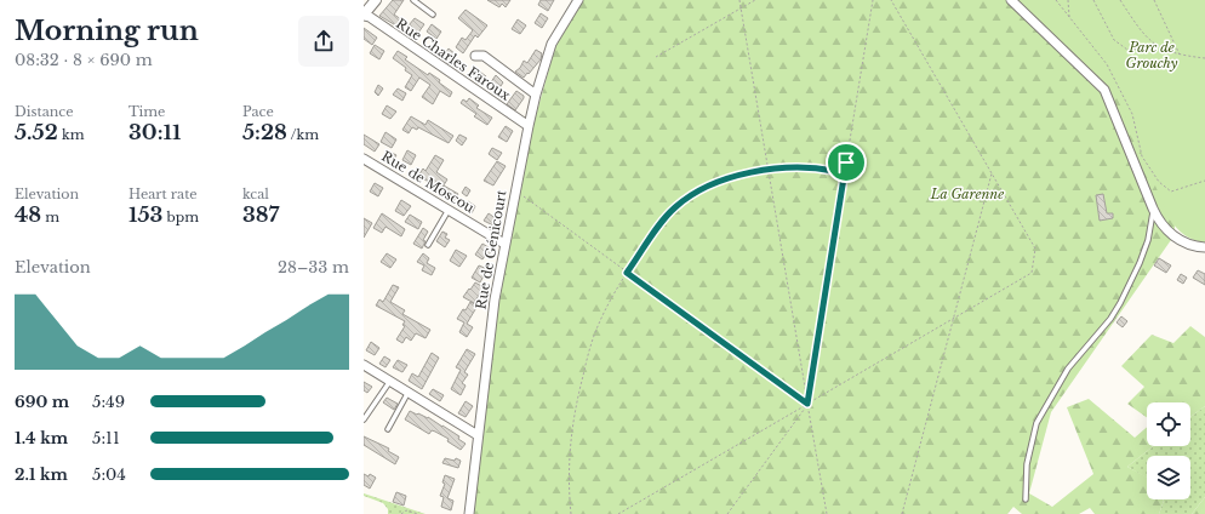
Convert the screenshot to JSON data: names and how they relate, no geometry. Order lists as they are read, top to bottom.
{
  "streets": {
    "street": ["Rue Charles Faroux", "Rue de Moscou", "Rue de Génicourt"]
  },
  "crossings": [
    ["Rue Charles Faroux", "Rue de Génicourt"],
    ["Rue de Moscou", "Rue de Génicourt"]
  ],
  "parks": ["Parc de Grouchy", "La Garenne"],
  "page": {
    "heading": ["Morning run", "08:32 · 8 × 690 m"],
    "stats": [
      ["Distance", "5.52 km"],
      ["Time", "30:11"],
      ["Pace", "5:28 /km"],
      ["Elevation", "48 m"],
      ["Heart rate", "153 bpm"],
      ["kcal", "387"]
    ],
    "chart": ["Elevation", "28–33 m"],
    "list": [
      {
        "name": "690 m",
        "note": "5:49"
      },
      {
        "name": "1.4 km",
        "note": "5:11"
      },
      {
        "name": "2.1 km",
        "note": "5:04"
      }
    ]
  }
}
